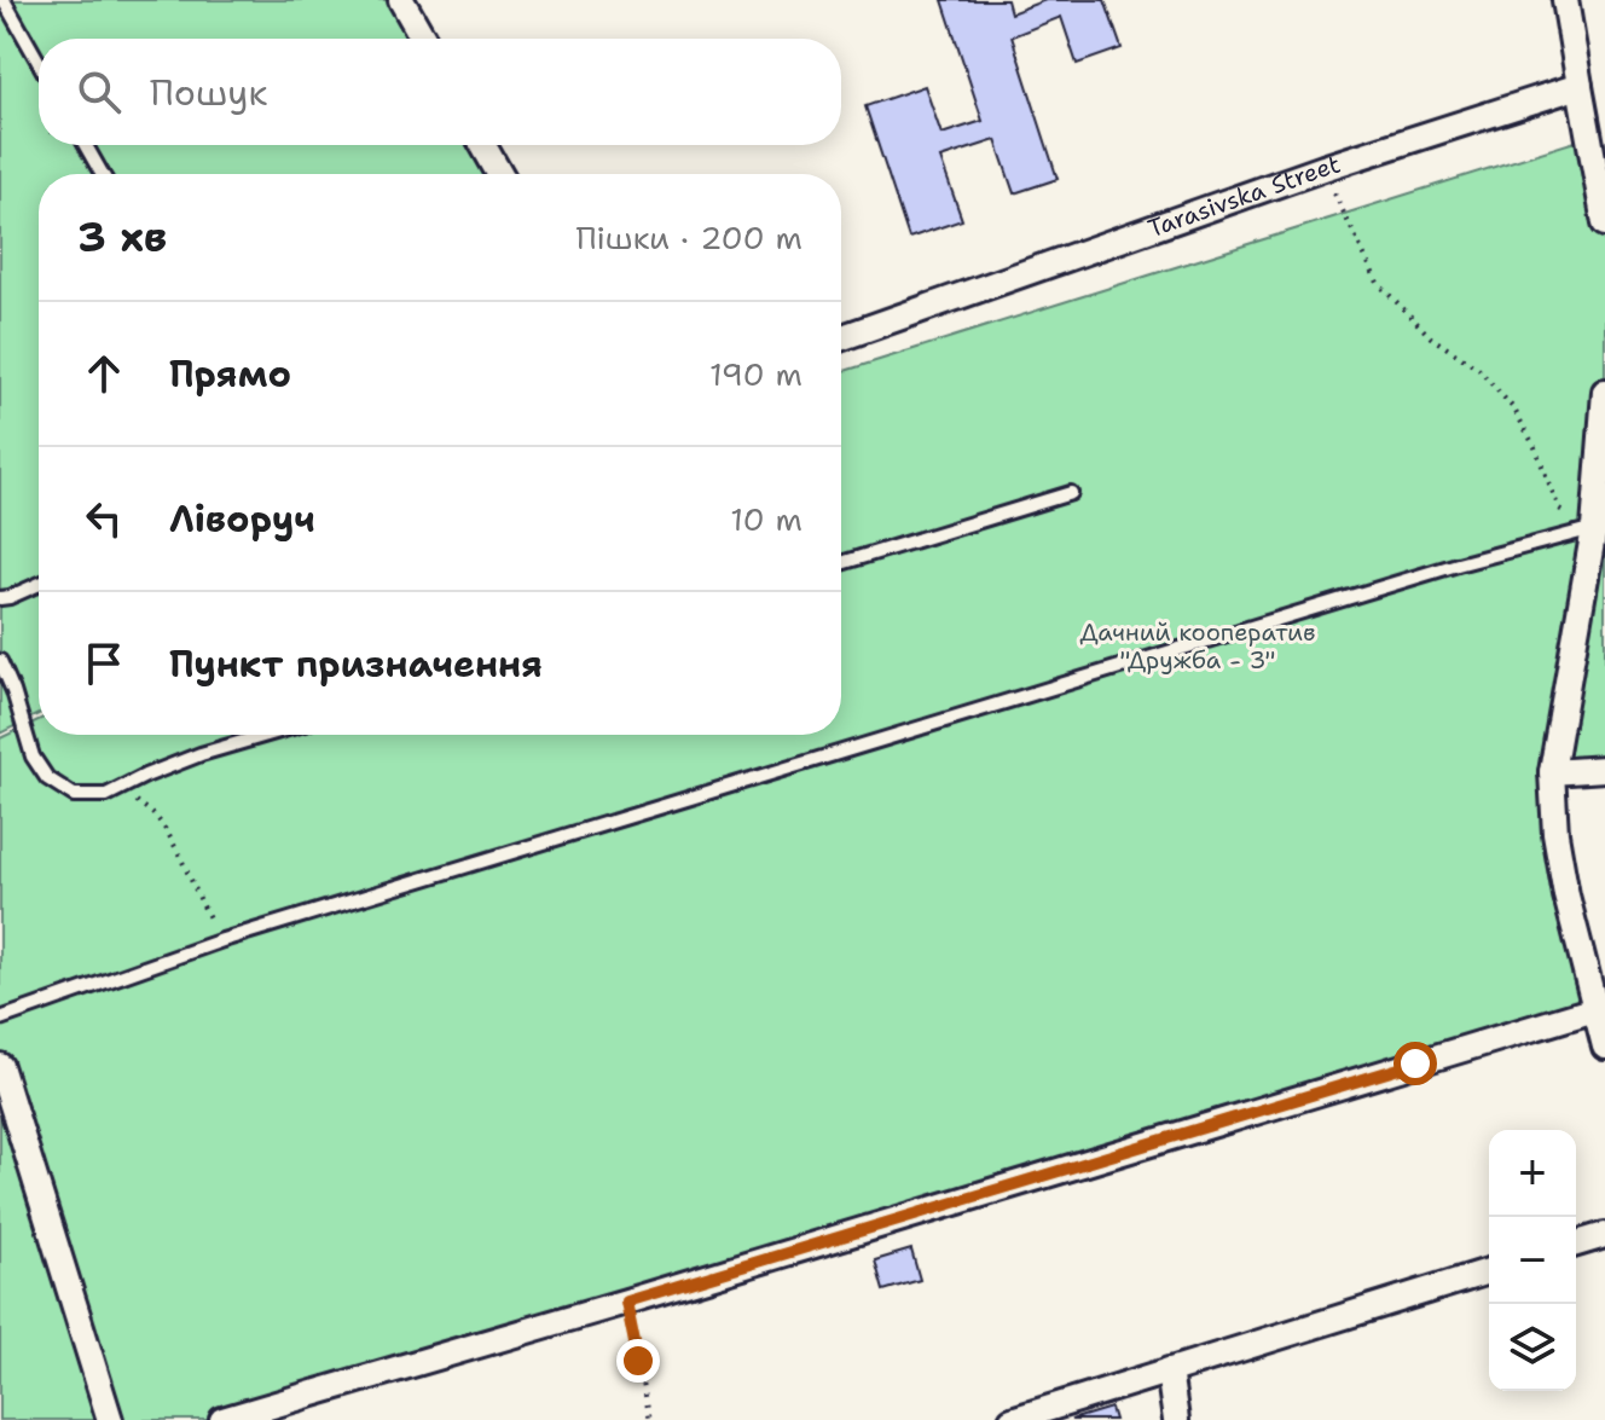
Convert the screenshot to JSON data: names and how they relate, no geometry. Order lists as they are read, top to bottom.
{
  "streets": {
    "street": ["Tarasivska Street"]
  },
  "parks": ["Дачний кооператив \"Дружба - 3\""],
  "page": {
    "search": "Пошук",
    "heading": ["3 хв", "Пішки · 200 m"],
    "list": [
      ["Прямо", "190 m"],
      ["Ліворуч", "10 m"],
      "Пункт призначення"
    ],
    "map_buttons": ["+", "−"]
  }
}
